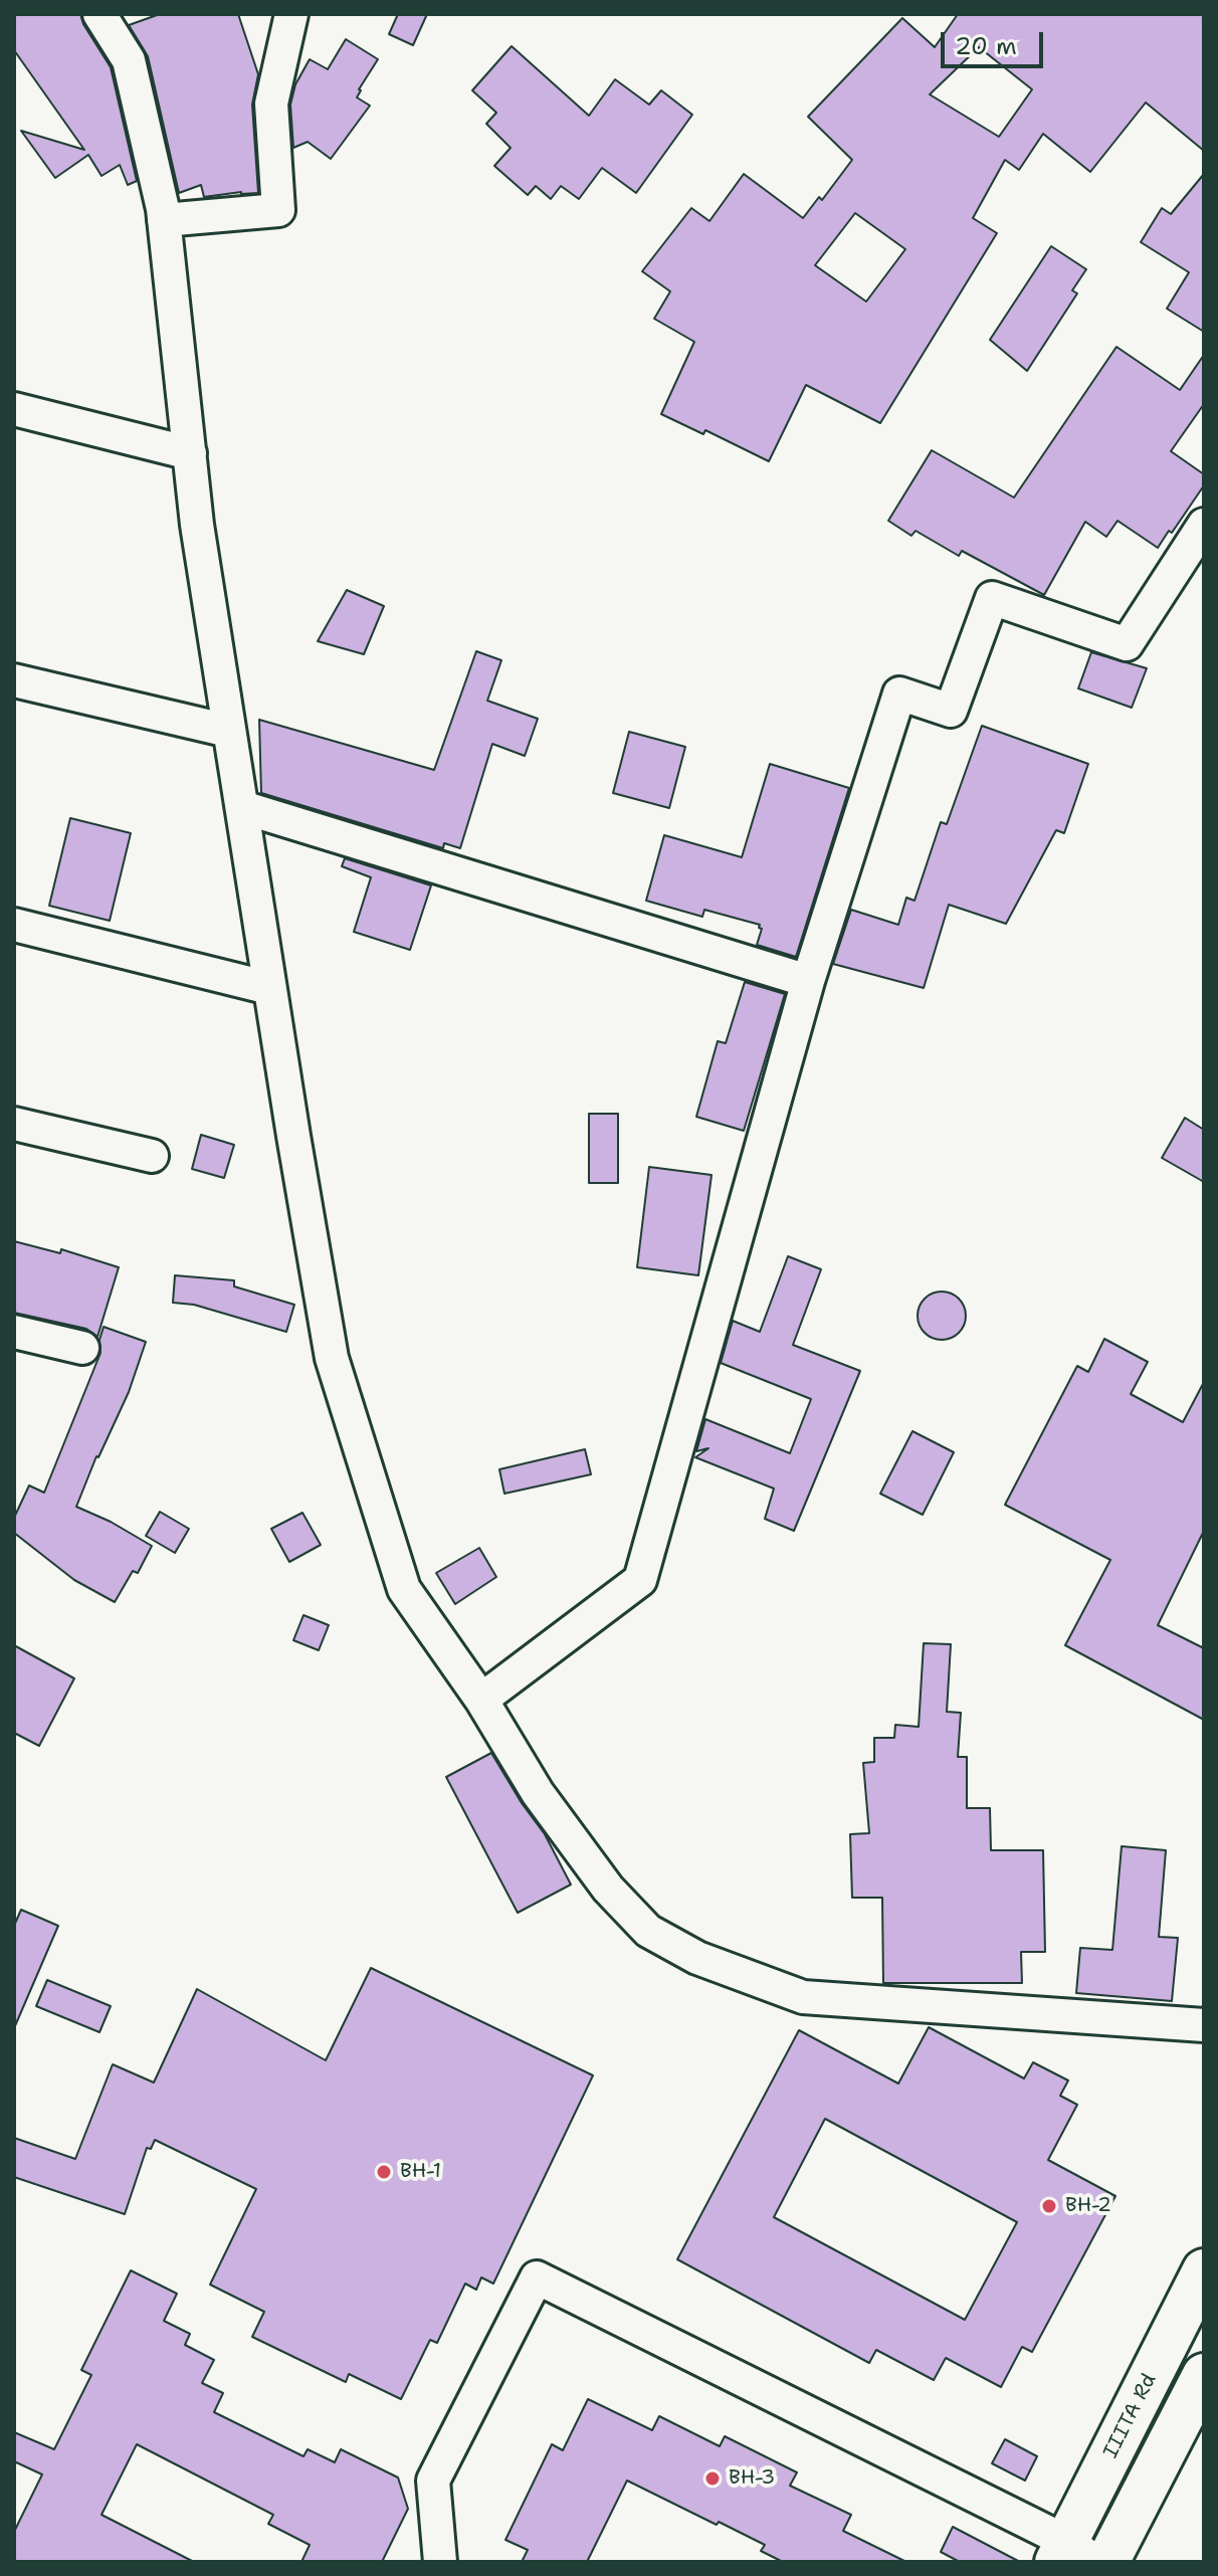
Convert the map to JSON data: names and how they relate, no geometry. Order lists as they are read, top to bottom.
{
  "streets": {
    "main road": ["IIITA Rd"]
  },
  "places": ["BH-1", "BH-2", "BH-3"],
  "scale_bar": "20 m"
}
